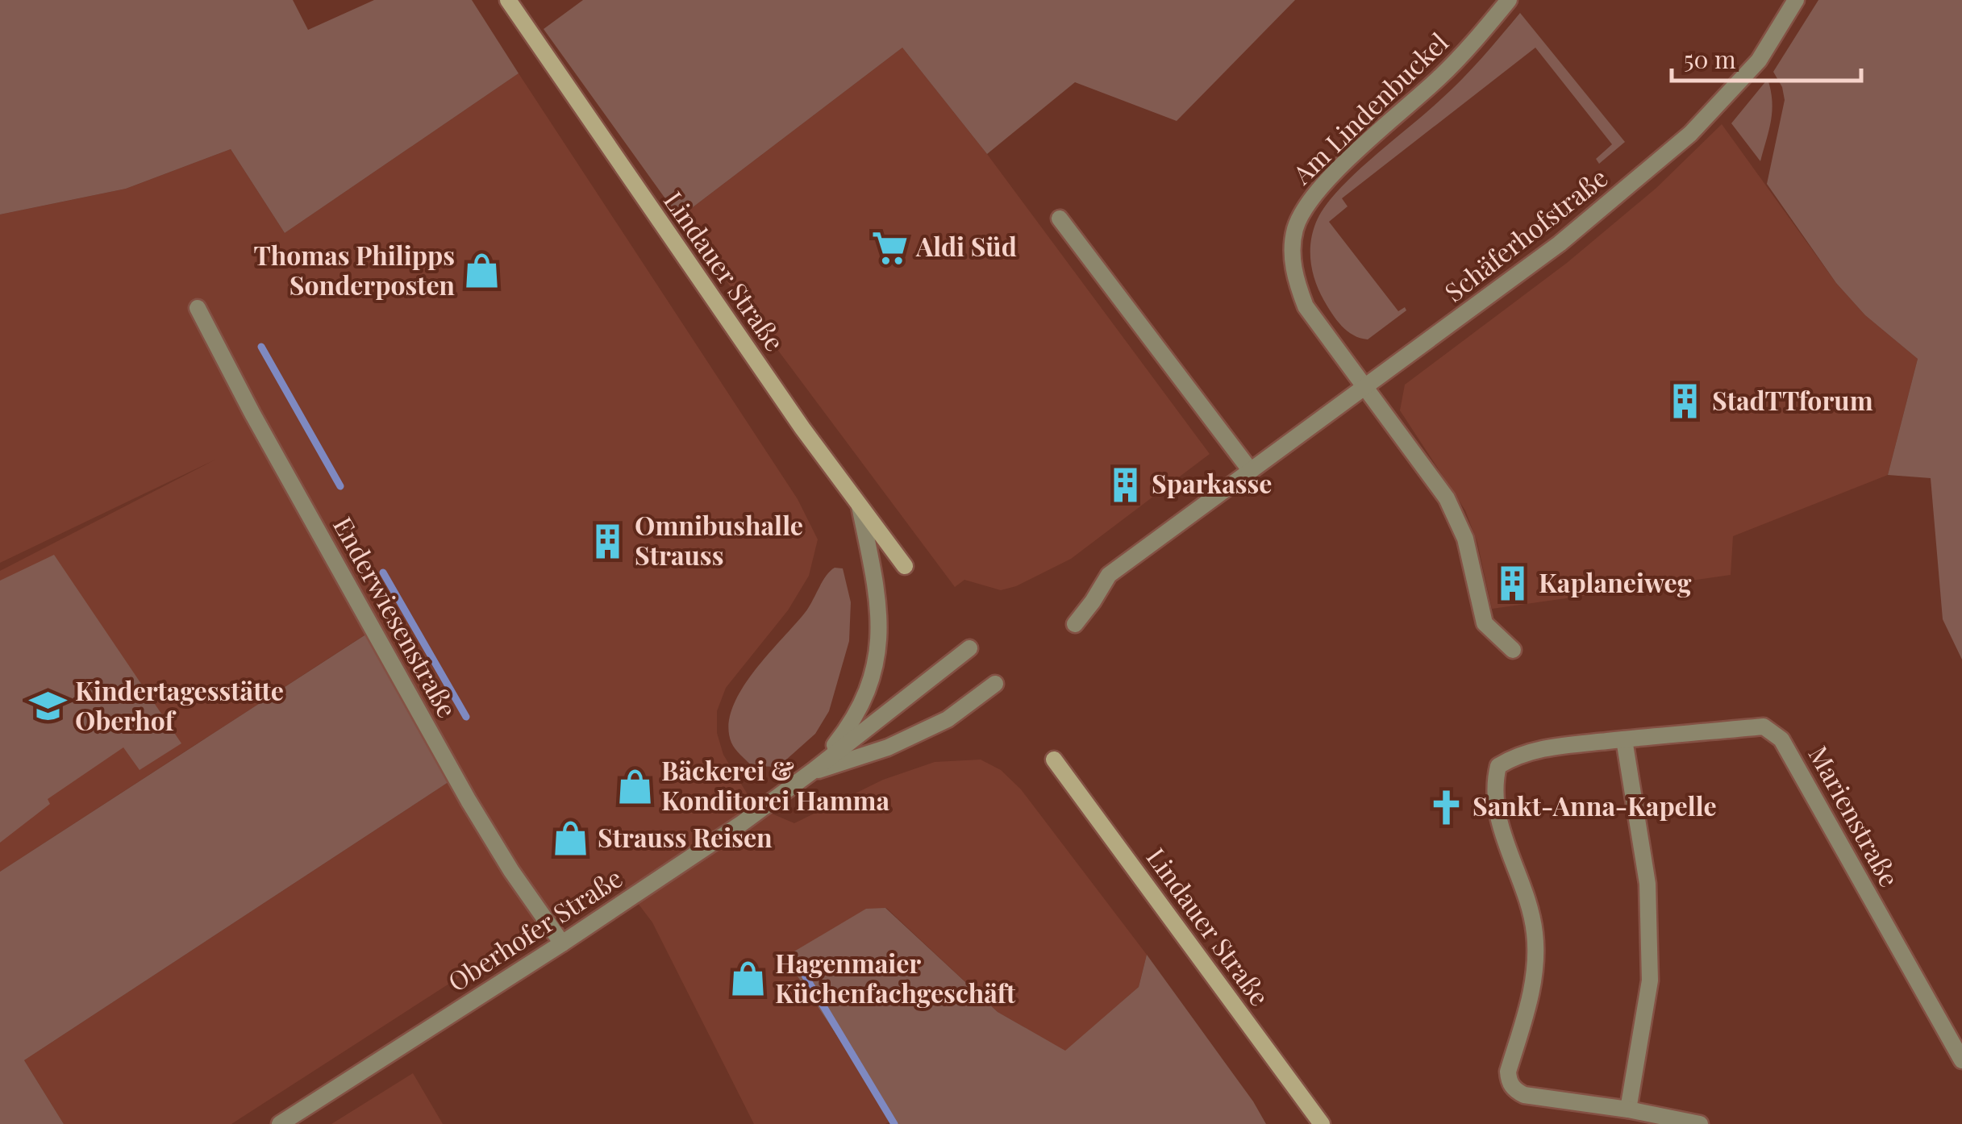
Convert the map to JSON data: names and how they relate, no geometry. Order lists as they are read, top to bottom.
{
  "streets": {
    "main road": ["Lindauer Straße"],
    "street": [
      "Am Lindenbuckel",
      "Schäferhofstraße",
      "Enderwiesenstraße",
      "Marienstraße",
      "Oberhofer Straße"
    ]
  },
  "crossings": [
    ["Am Lindenbuckel", "Schäferhofstraße"],
    ["Lindauer Straße", "Oberhofer Straße"],
    ["Enderwiesenstraße", "Oberhofer Straße"]
  ],
  "places": {
    "supermarket": ["Aldi Süd"],
    "shop": [
      "Thomas Philipps Sonderposten",
      "Bäckerei & Konditorei Hamma",
      "Strauss Reisen",
      "Hagenmaier Küchenfachgeschäft"
    ],
    "building": [
      "StadTTforum",
      "Sparkasse",
      "Omnibushalle Strauss",
      "Kaplaneiweg"
    ],
    "school or university": ["Kindertagesstätte Oberhof"],
    "church": ["Sankt-Anna-Kapelle"]
  },
  "scale_bar": "50 m"
}
